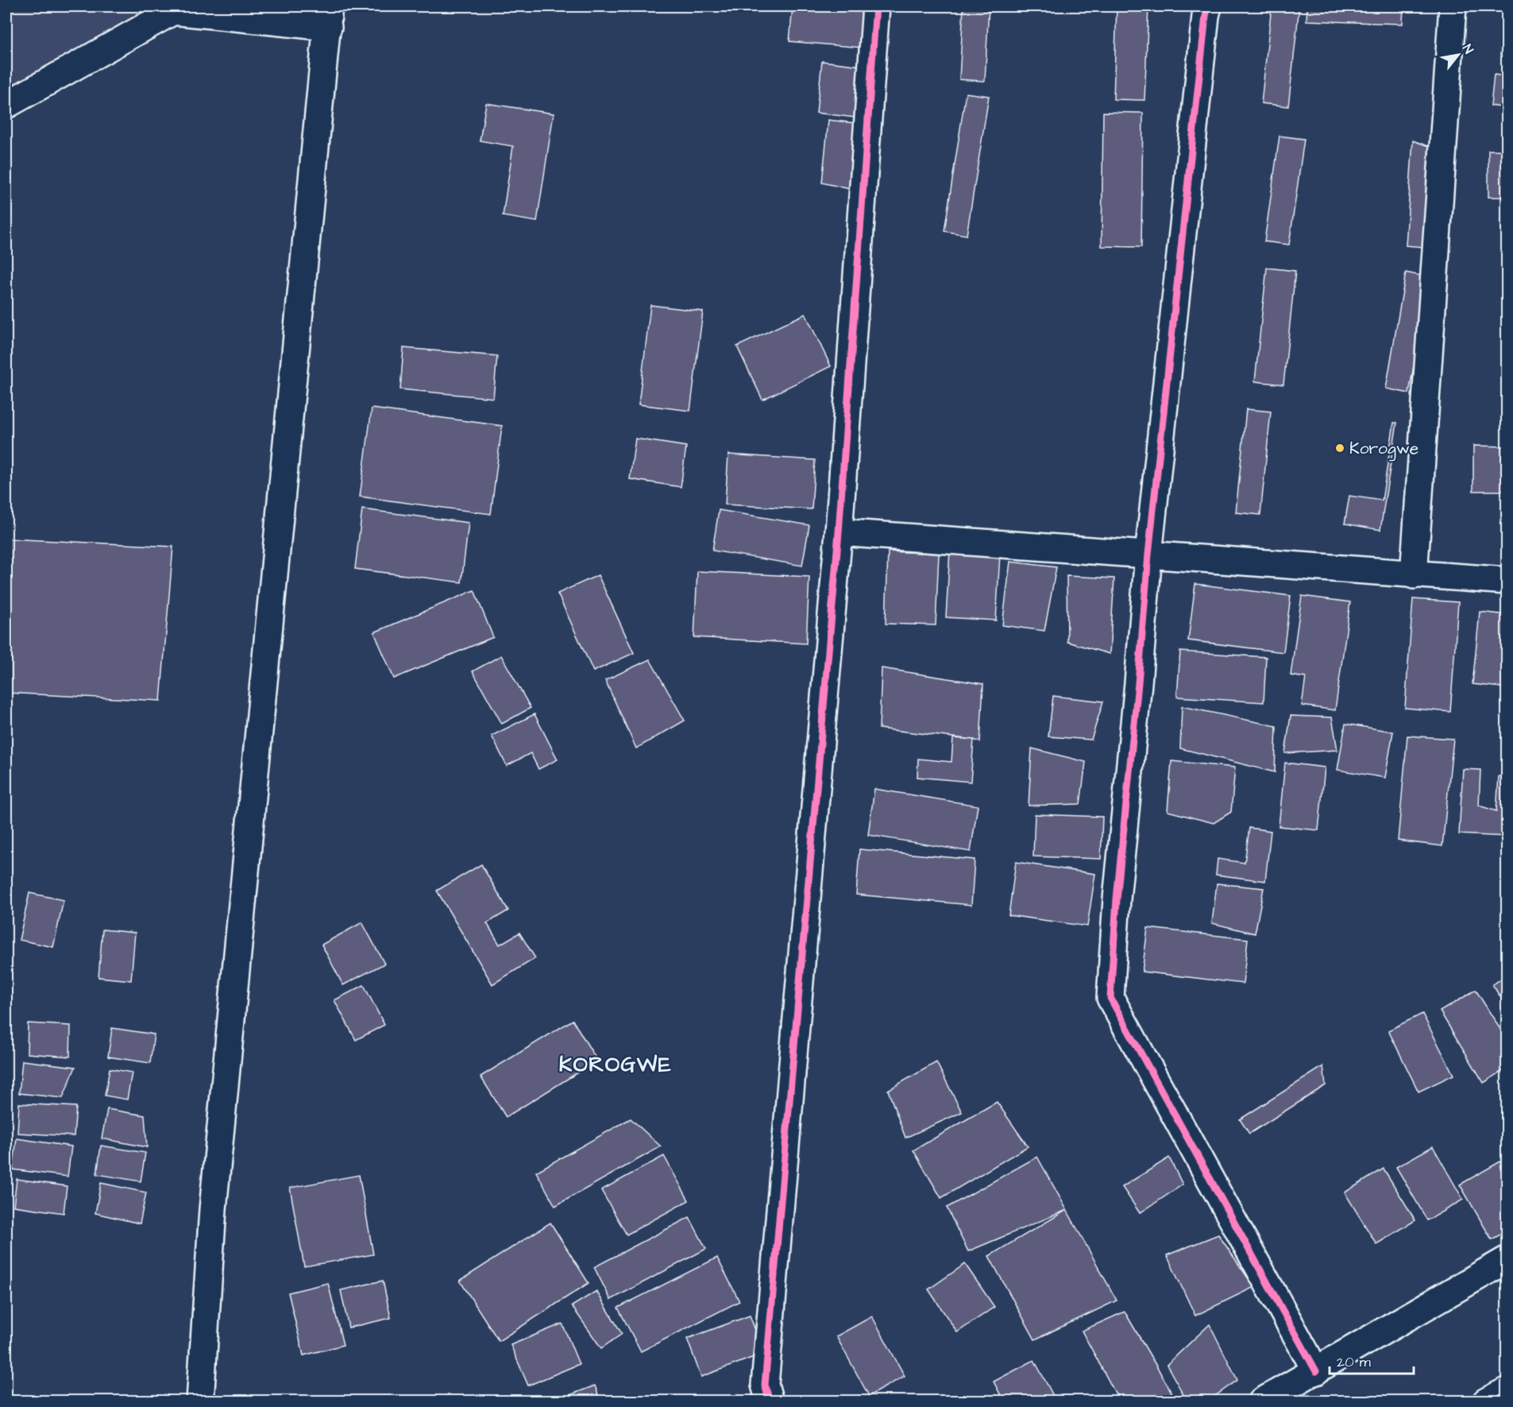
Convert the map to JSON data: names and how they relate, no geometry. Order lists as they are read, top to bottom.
{
  "districts": ["KOROGWE"],
  "places": ["Korogwe"],
  "scale_bar": "20 m",
  "north": "top right"
}
